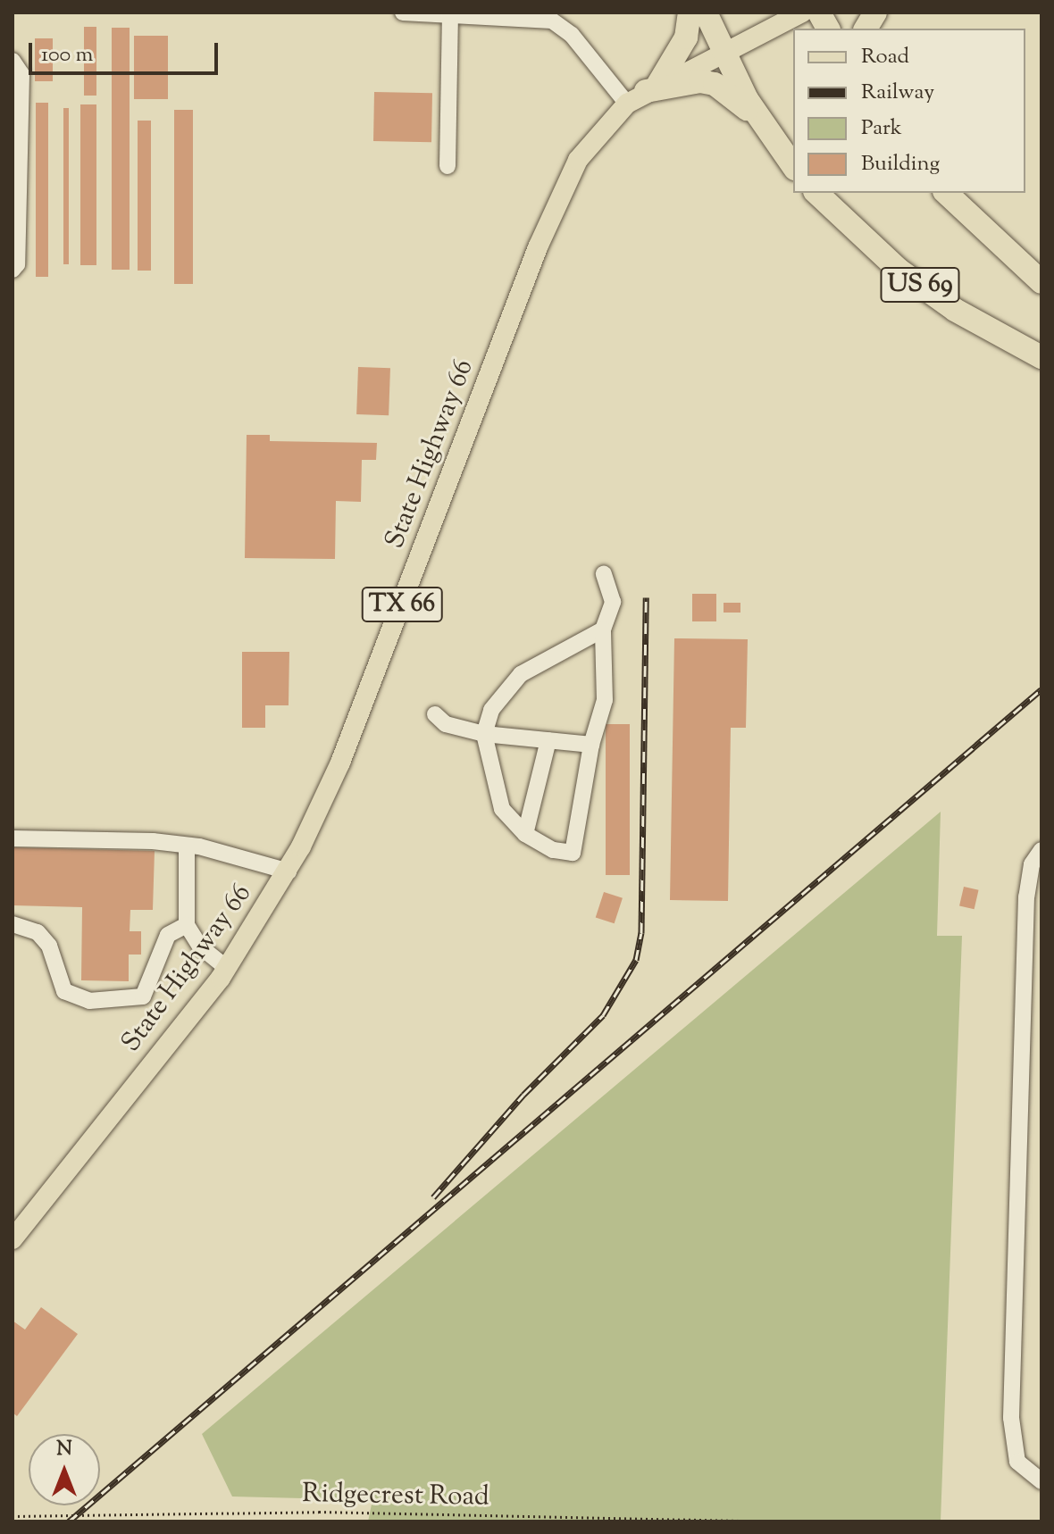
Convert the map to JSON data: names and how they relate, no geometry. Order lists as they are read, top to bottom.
{
  "streets": {
    "highway": ["US 69"],
    "main road": ["State Highway 66", "TX 66"],
    "path": ["Ridgecrest Road"]
  },
  "legend": [
    "Road",
    "Railway",
    "Park",
    "Building"
  ],
  "scale_bar": "100 m",
  "north": "top"
}
